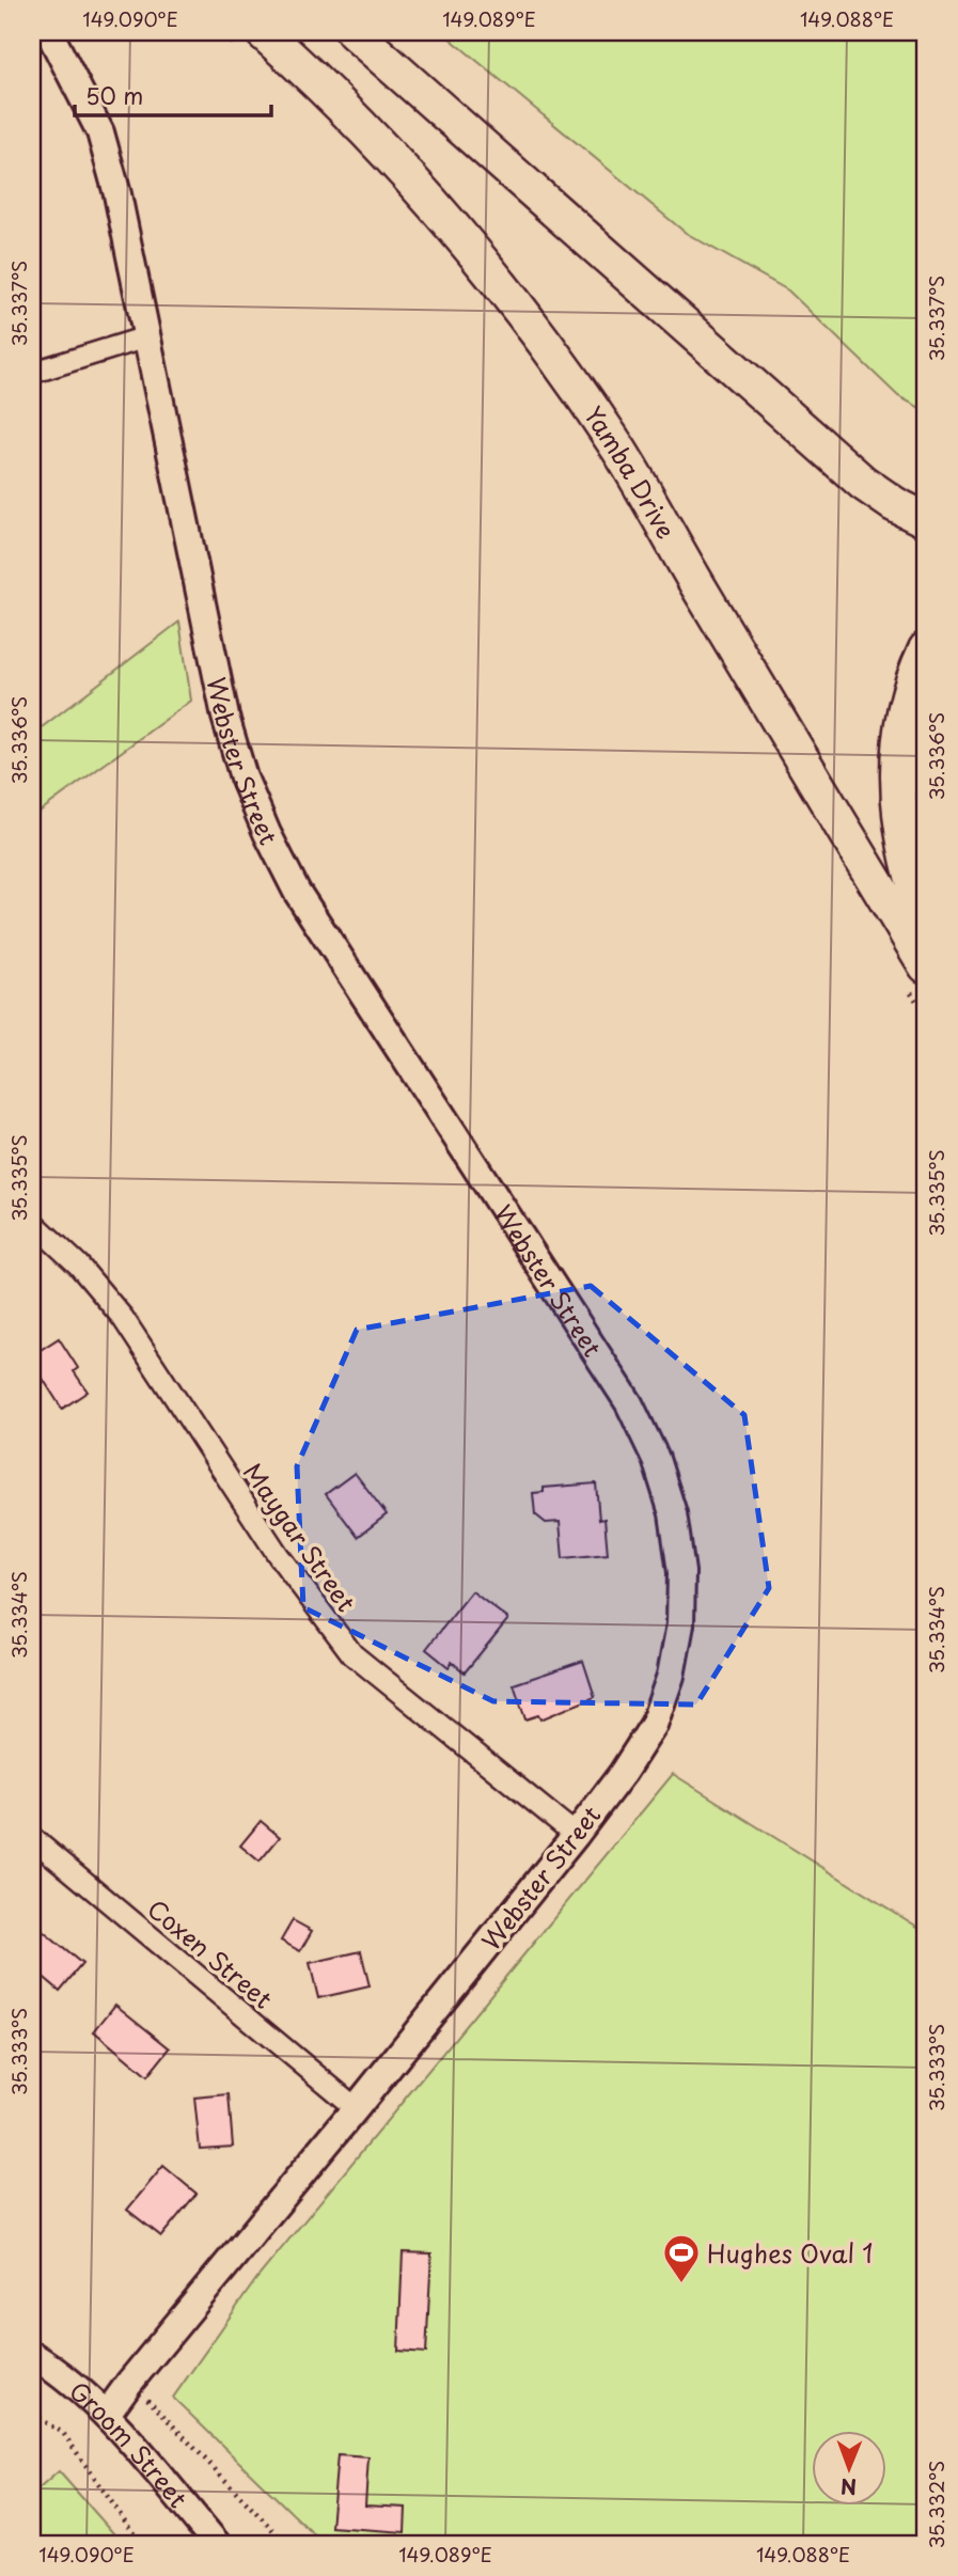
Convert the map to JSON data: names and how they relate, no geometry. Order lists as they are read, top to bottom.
{
  "streets": {
    "main road": ["Yamba Drive"],
    "street": [
      "Webster Street",
      "Maygar Street",
      "Coxen Street",
      "Groom Street"
    ]
  },
  "crossings": [
    ["Webster Street", "Maygar Street"],
    ["Webster Street", "Coxen Street"],
    ["Webster Street", "Groom Street"]
  ],
  "places": {
    "sports": ["Hughes Oval 1"]
  },
  "scale_bar": "50 m",
  "north": "bottom",
  "coordinates": [
    "149.090°E",
    "149.089°E",
    "149.088°E",
    "35.337°S",
    "35.336°S",
    "35.335°S",
    "35.334°S",
    "35.333°S",
    "35.332°S"
  ]
}
